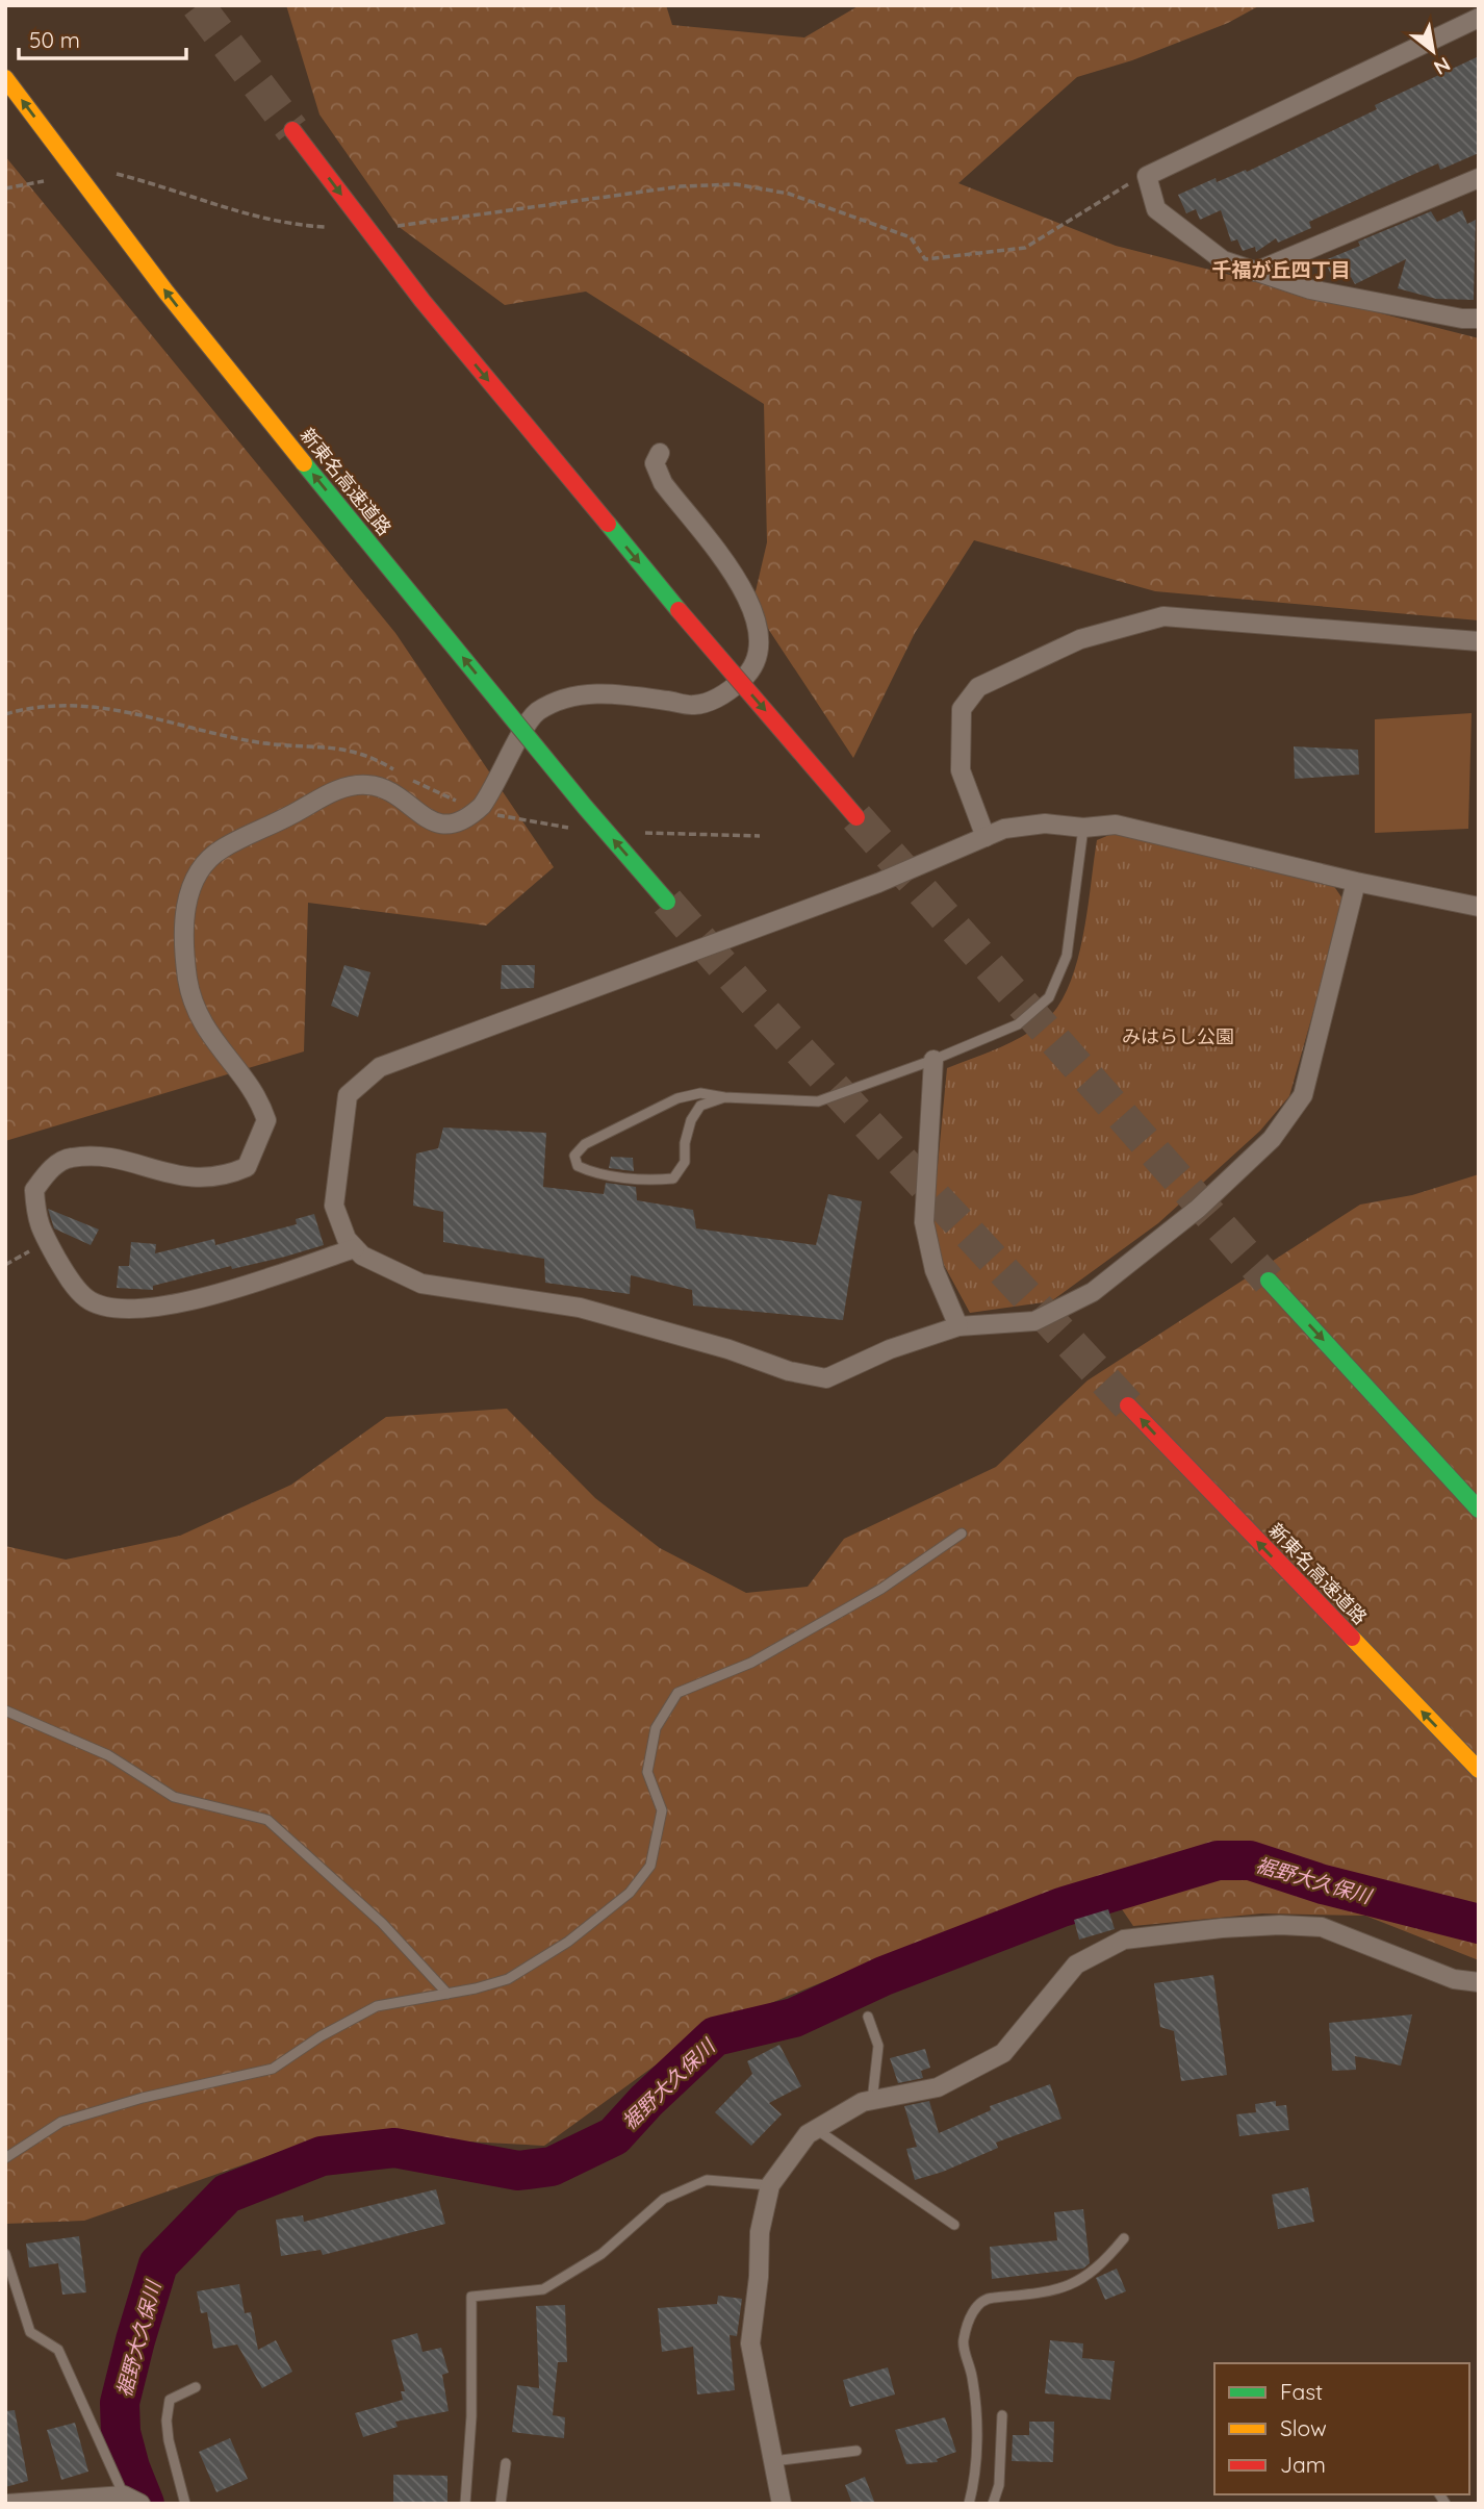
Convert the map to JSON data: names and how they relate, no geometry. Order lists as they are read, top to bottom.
{
  "streets": {
    "highway": ["新東名高速道路"]
  },
  "one_way": ["新東名高速道路"],
  "districts": ["千福が丘四丁目"],
  "water": ["裾野大久保川"],
  "parks": ["みはらし公園"],
  "legend": ["Fast", "Slow", "Jam"],
  "scale_bar": "50 m",
  "north": "bottom right"
}
